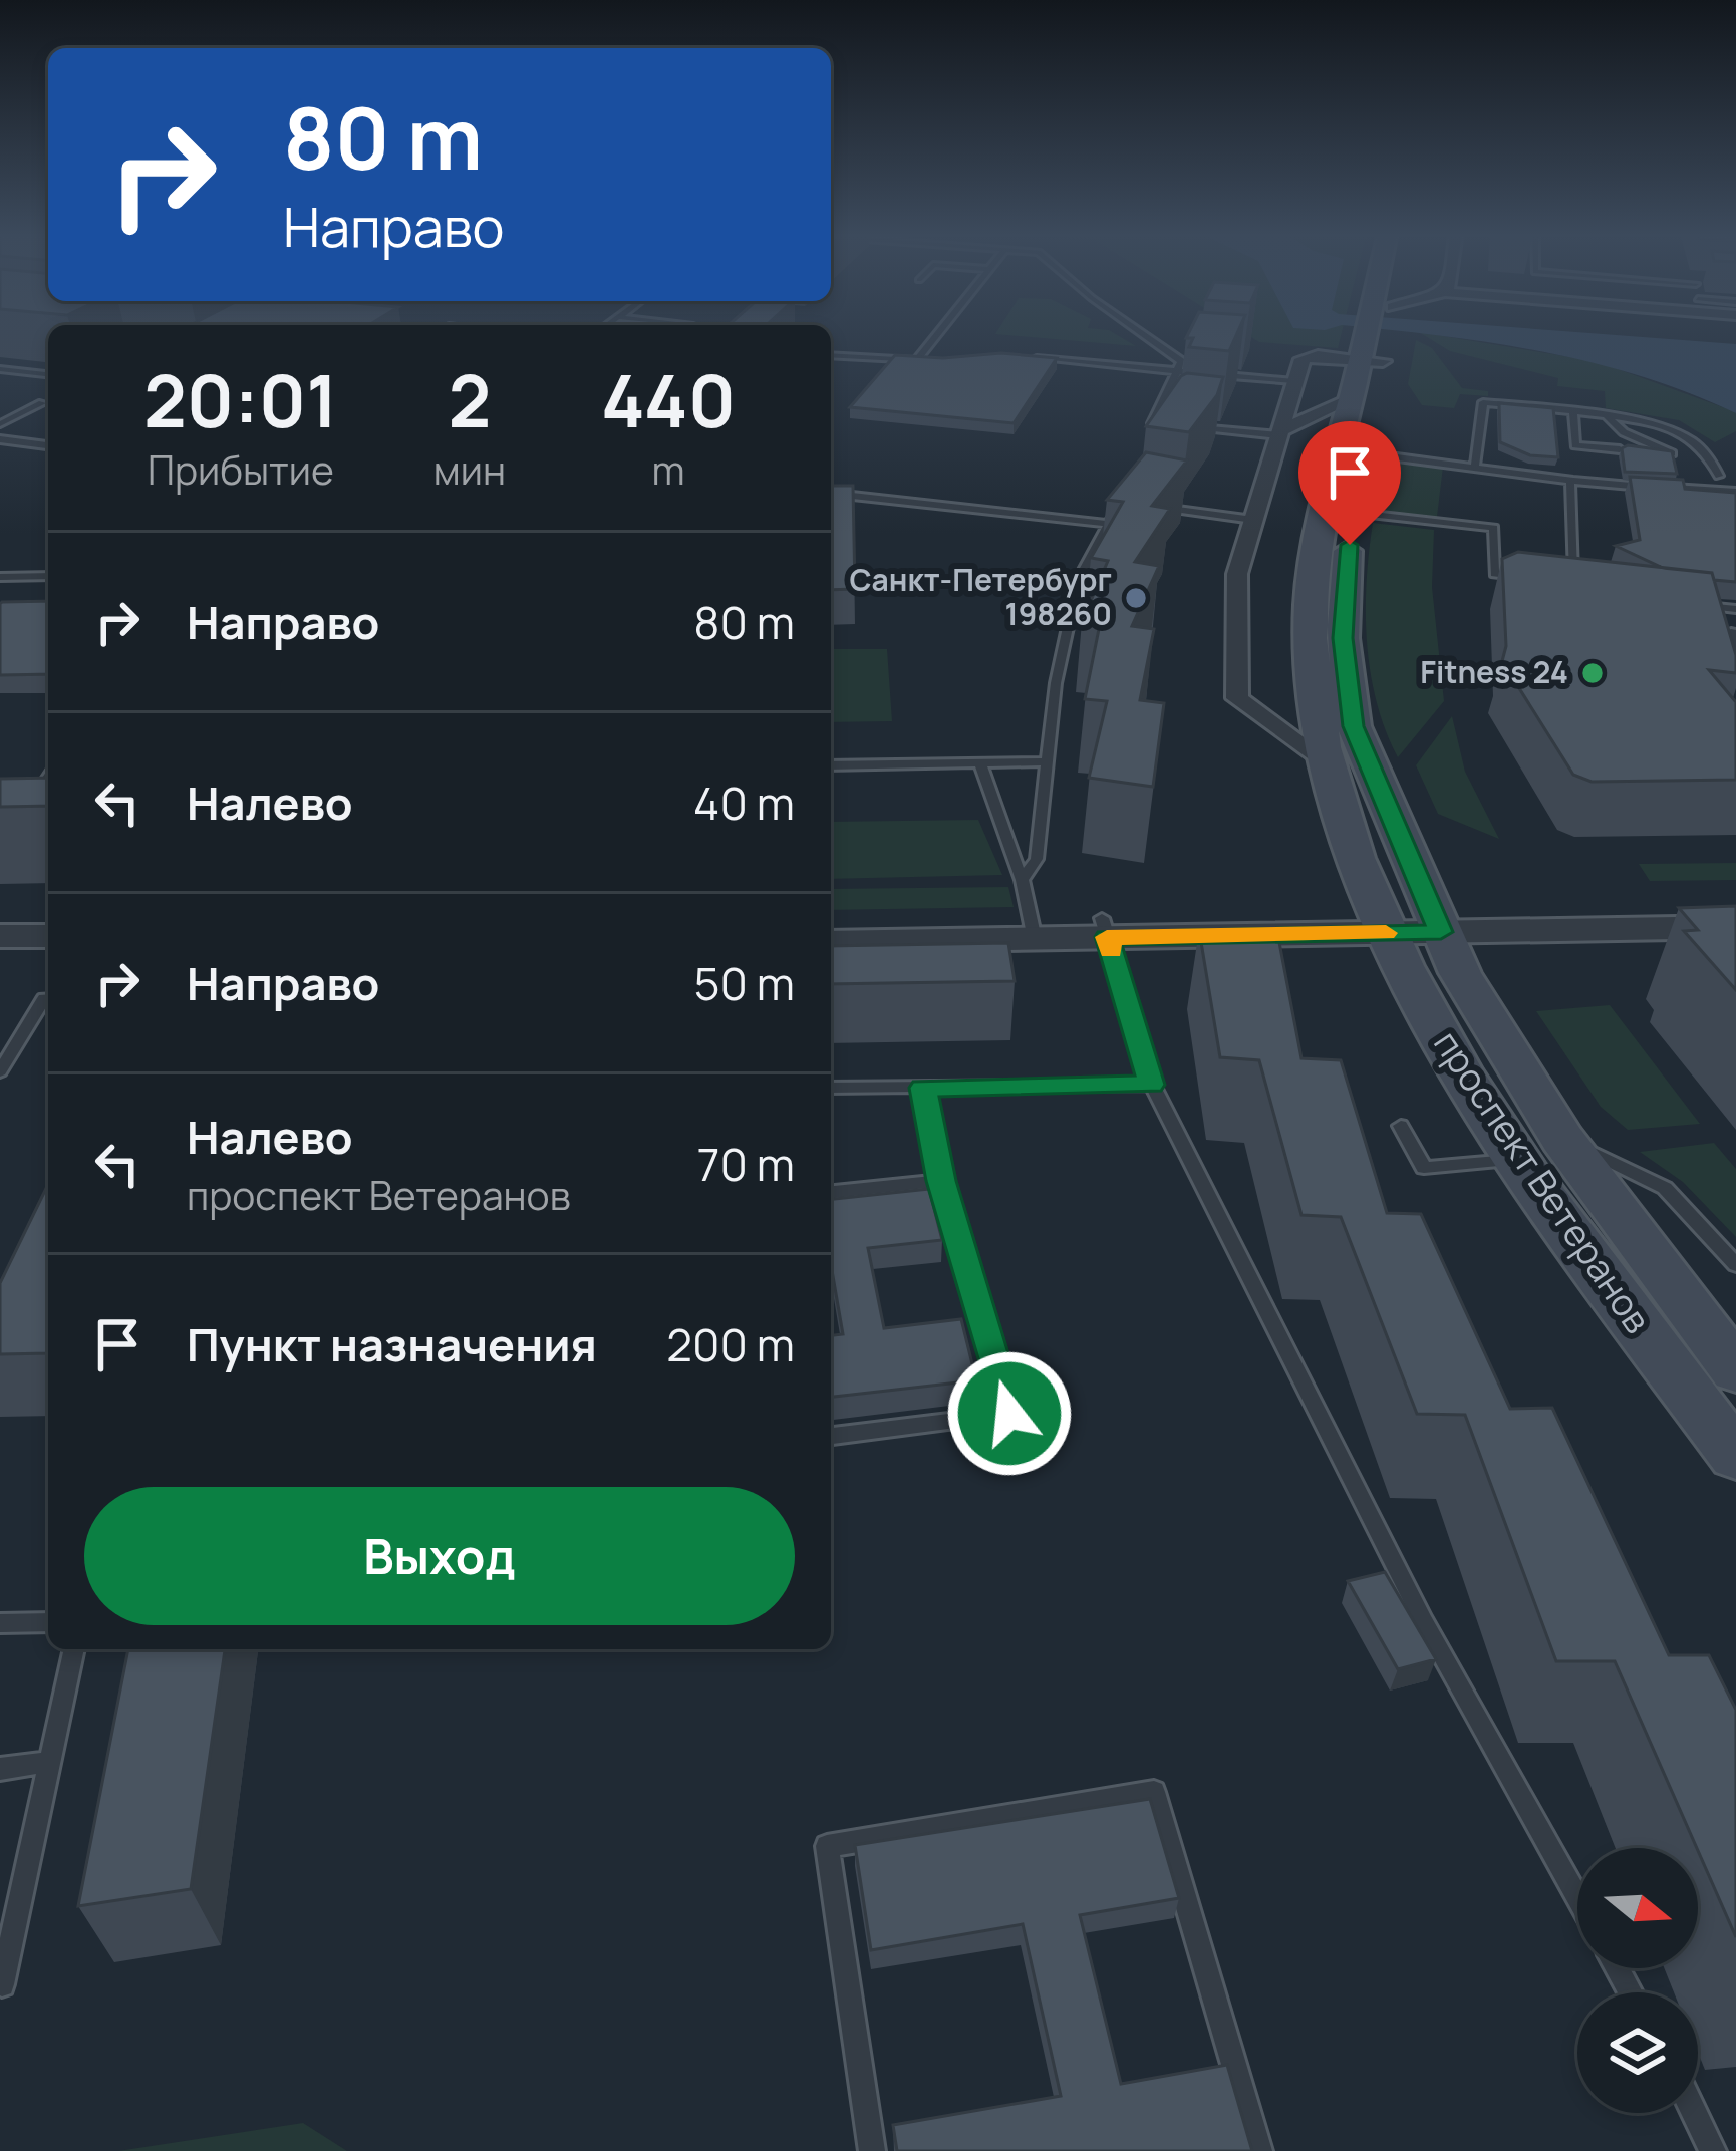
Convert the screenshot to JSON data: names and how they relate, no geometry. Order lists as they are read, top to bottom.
{
  "streets": {
    "main road": ["проспект Ветеранов"]
  },
  "places": ["Санкт-Петербург 198260", "Fitness 24"],
  "north": "right",
  "page": {
    "turn": ["80 m", "Направо"],
    "eta": [
      "20:01",
      "Прибытие",
      "2",
      "мин",
      "440",
      "m"
    ],
    "list": [
      {
        "name": "Направо",
        "value": "80 m"
      },
      {
        "name": "Налево",
        "value": "40 m"
      },
      {
        "name": "Направо",
        "value": "50 m"
      },
      {
        "name": "Налево",
        "note": "проспект Ветеранов",
        "value": "70 m"
      },
      {
        "name": "Пункт назначения",
        "value": "200 m"
      }
    ],
    "buttons": "Выход"
  }
}
